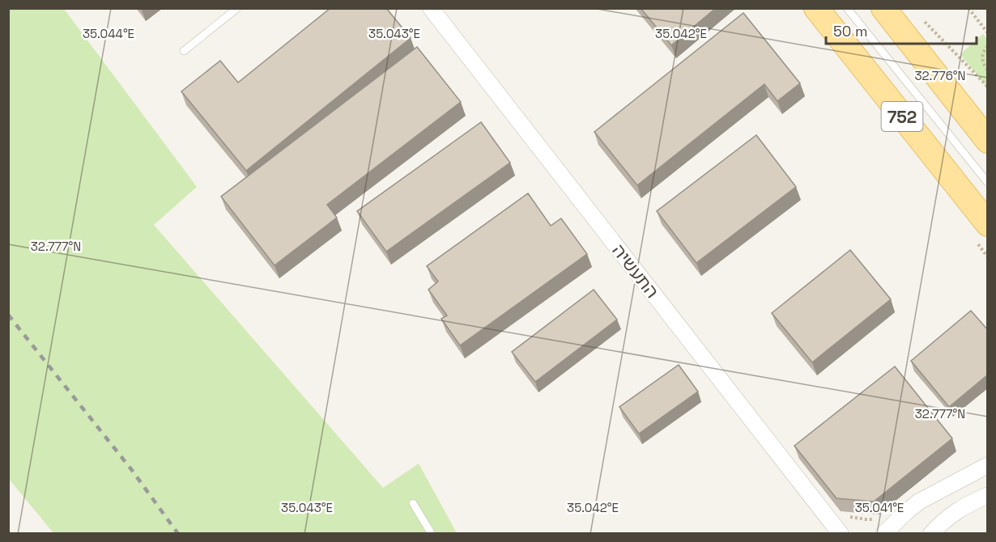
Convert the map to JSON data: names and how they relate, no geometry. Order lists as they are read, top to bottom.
{
  "streets": {
    "main road": ["752"],
    "street": ["התעשיה"]
  },
  "scale_bar": "50 m",
  "coordinates": [
    "35.044°E",
    "35.043°E",
    "35.042°E",
    "32.776°N",
    "32.777°N",
    "35.041°E"
  ]
}
